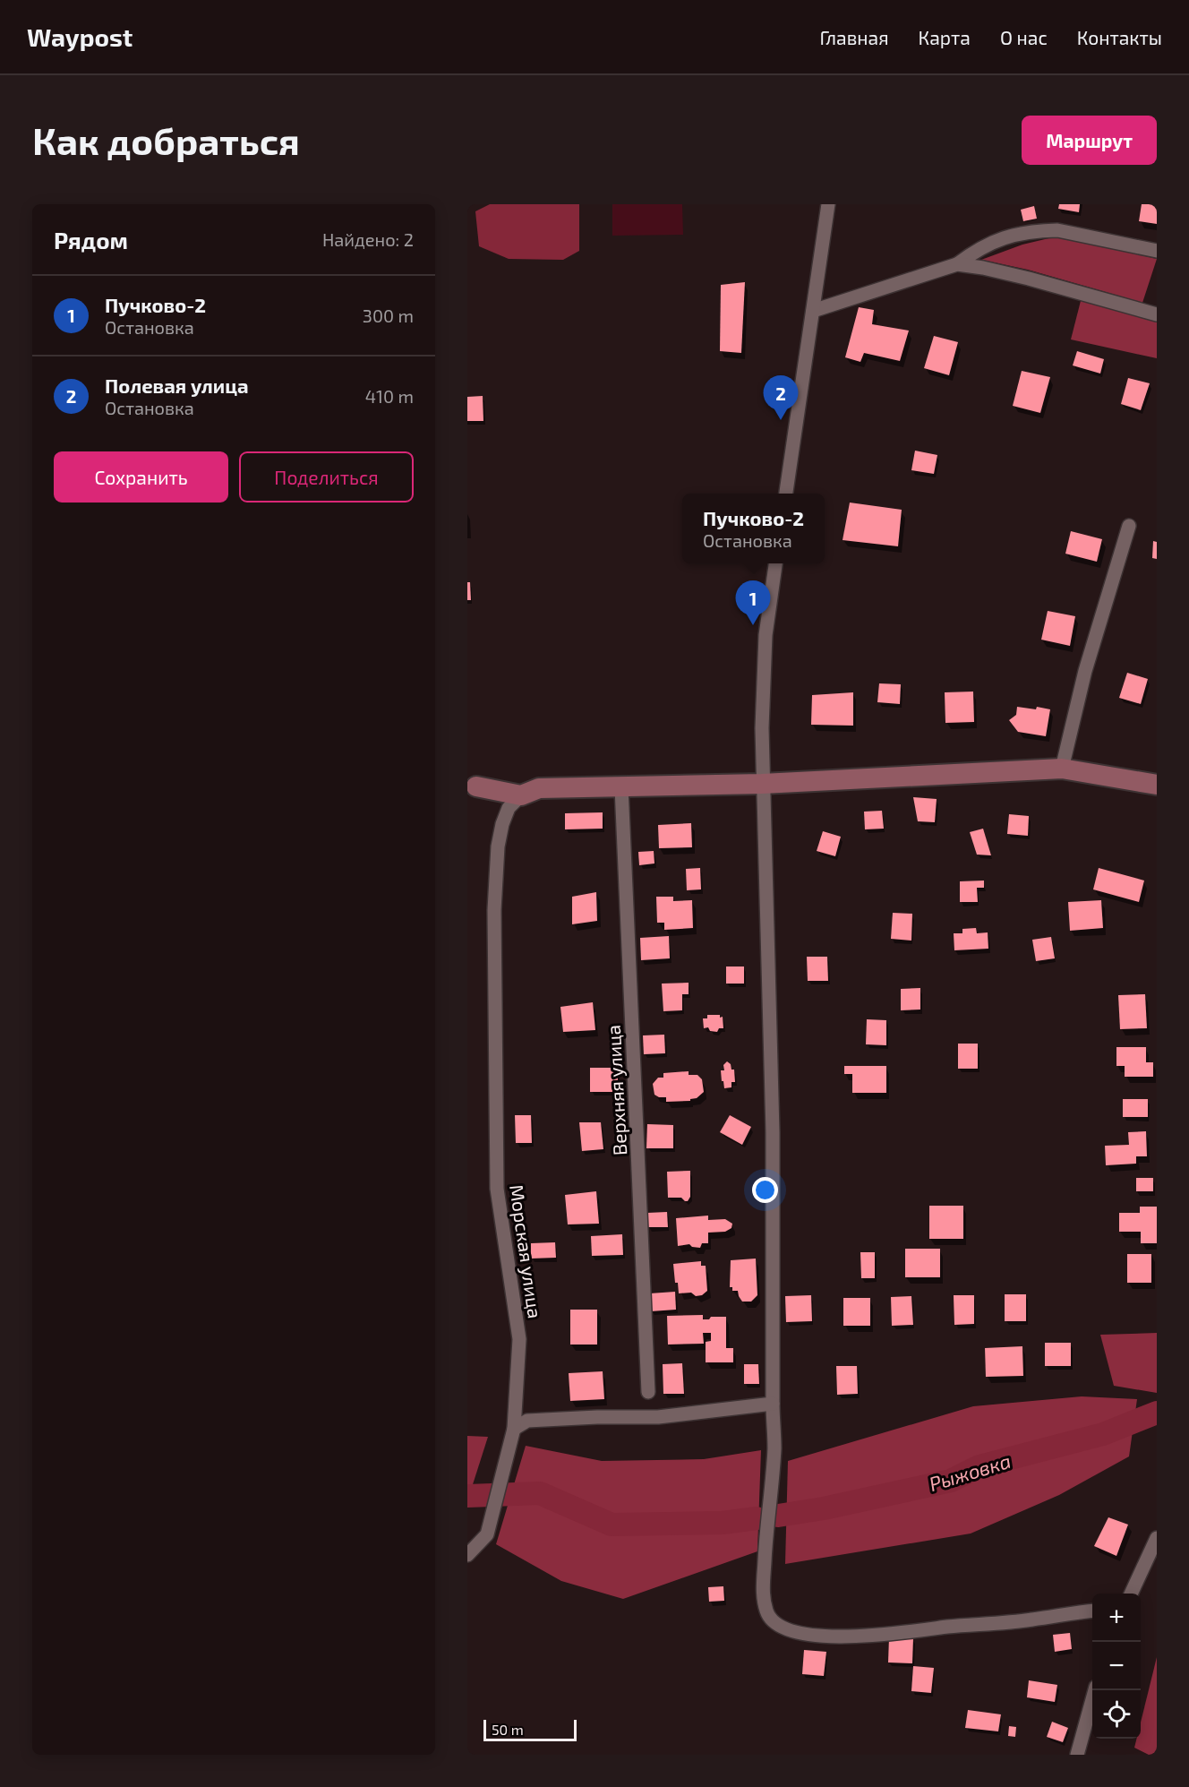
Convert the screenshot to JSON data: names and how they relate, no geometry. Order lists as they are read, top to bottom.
{
  "streets": {
    "street": ["Верхняя улица", "Морская улица"]
  },
  "water": ["Рыжовка"],
  "scale_bar": "50 m",
  "page": {
    "header": "Waypost",
    "nav": [
      "Главная",
      "Карта",
      "О нас",
      "Контакты"
    ],
    "buttons": [
      "Маршрут",
      ["Сохранить", "Поделиться"]
    ],
    "title": "Как добраться",
    "heading": ["Рядом", "Найдено: 2"],
    "list": [
      {
        "mark": "1",
        "name": "Пучково-2",
        "note": "Остановка",
        "value": "300 m"
      },
      {
        "mark": "2",
        "name": "Полевая улица",
        "note": "Остановка",
        "value": "410 m"
      }
    ],
    "pins": ["2", "1"],
    "popup": ["Пучково-2", "Остановка"],
    "map_buttons": ["+", "−"],
    "scale": "50 m"
  }
}
